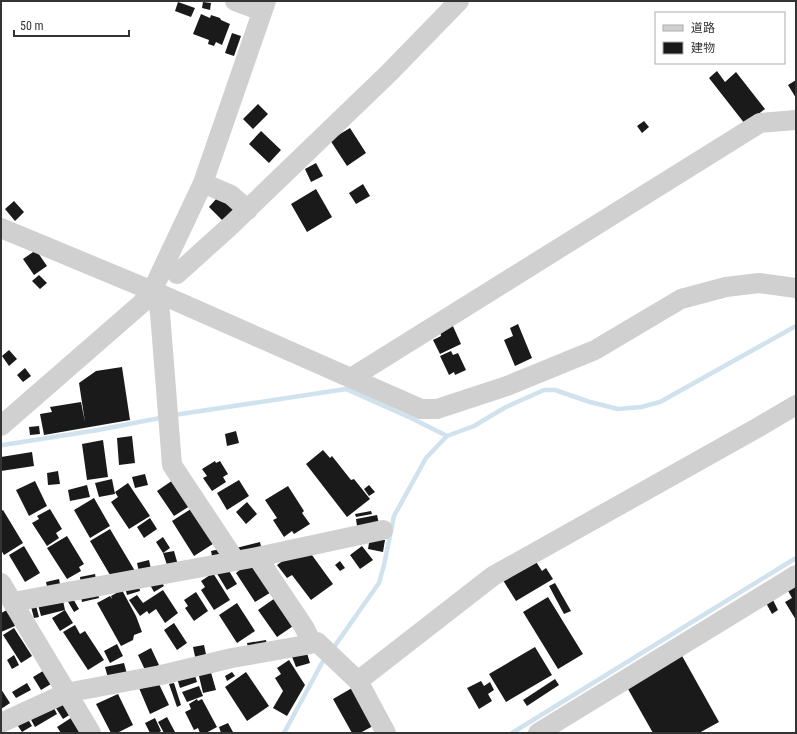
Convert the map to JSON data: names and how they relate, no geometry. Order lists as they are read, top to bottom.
{
  "legend": ["道路", "建物"],
  "scale_bar": "50 m"
}
